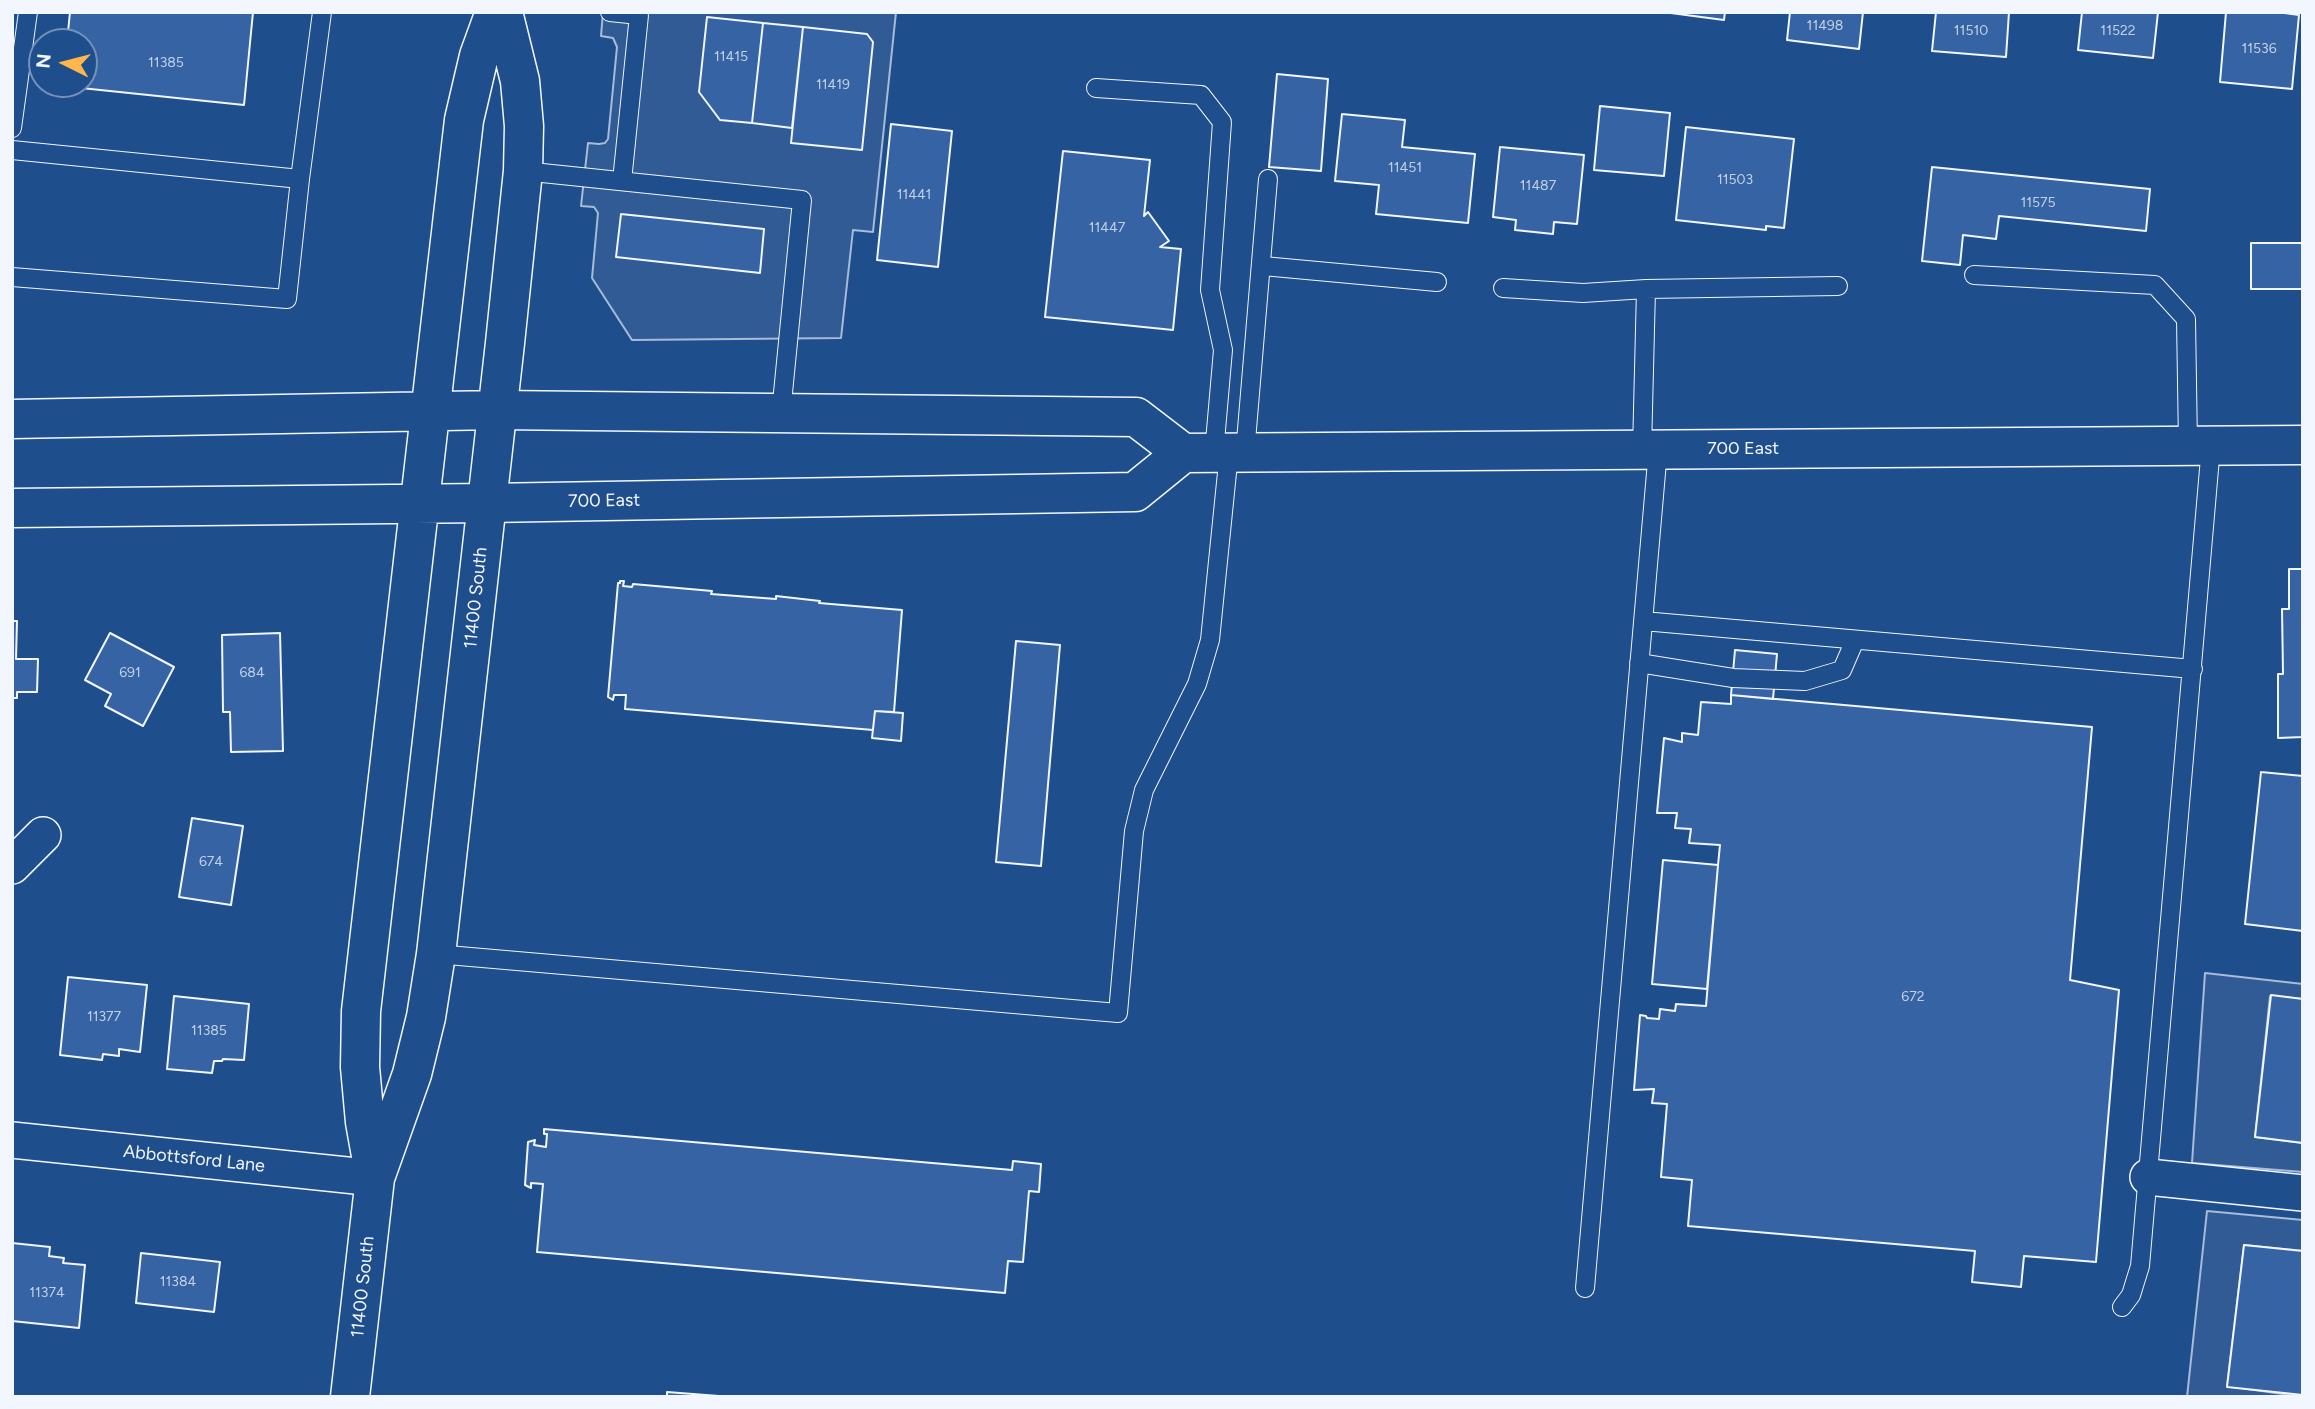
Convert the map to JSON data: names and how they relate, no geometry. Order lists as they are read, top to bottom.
{
  "streets": {
    "main road": ["700 East", "11400 South"],
    "street": ["Abbottsford Lane"]
  },
  "crossings": [
    ["700 East", "11400 South"],
    ["11400 South", "Abbottsford Lane"]
  ],
  "house_numbers": [
    "11498",
    "11510",
    "11522",
    "11536",
    "11415",
    "11385",
    "11419",
    "11451",
    "11503",
    "11487",
    "11441",
    "11575",
    "11447",
    "691",
    "684",
    "674",
    "672",
    "11377",
    "11385",
    "11384",
    "11374"
  ],
  "north": "left"
}
